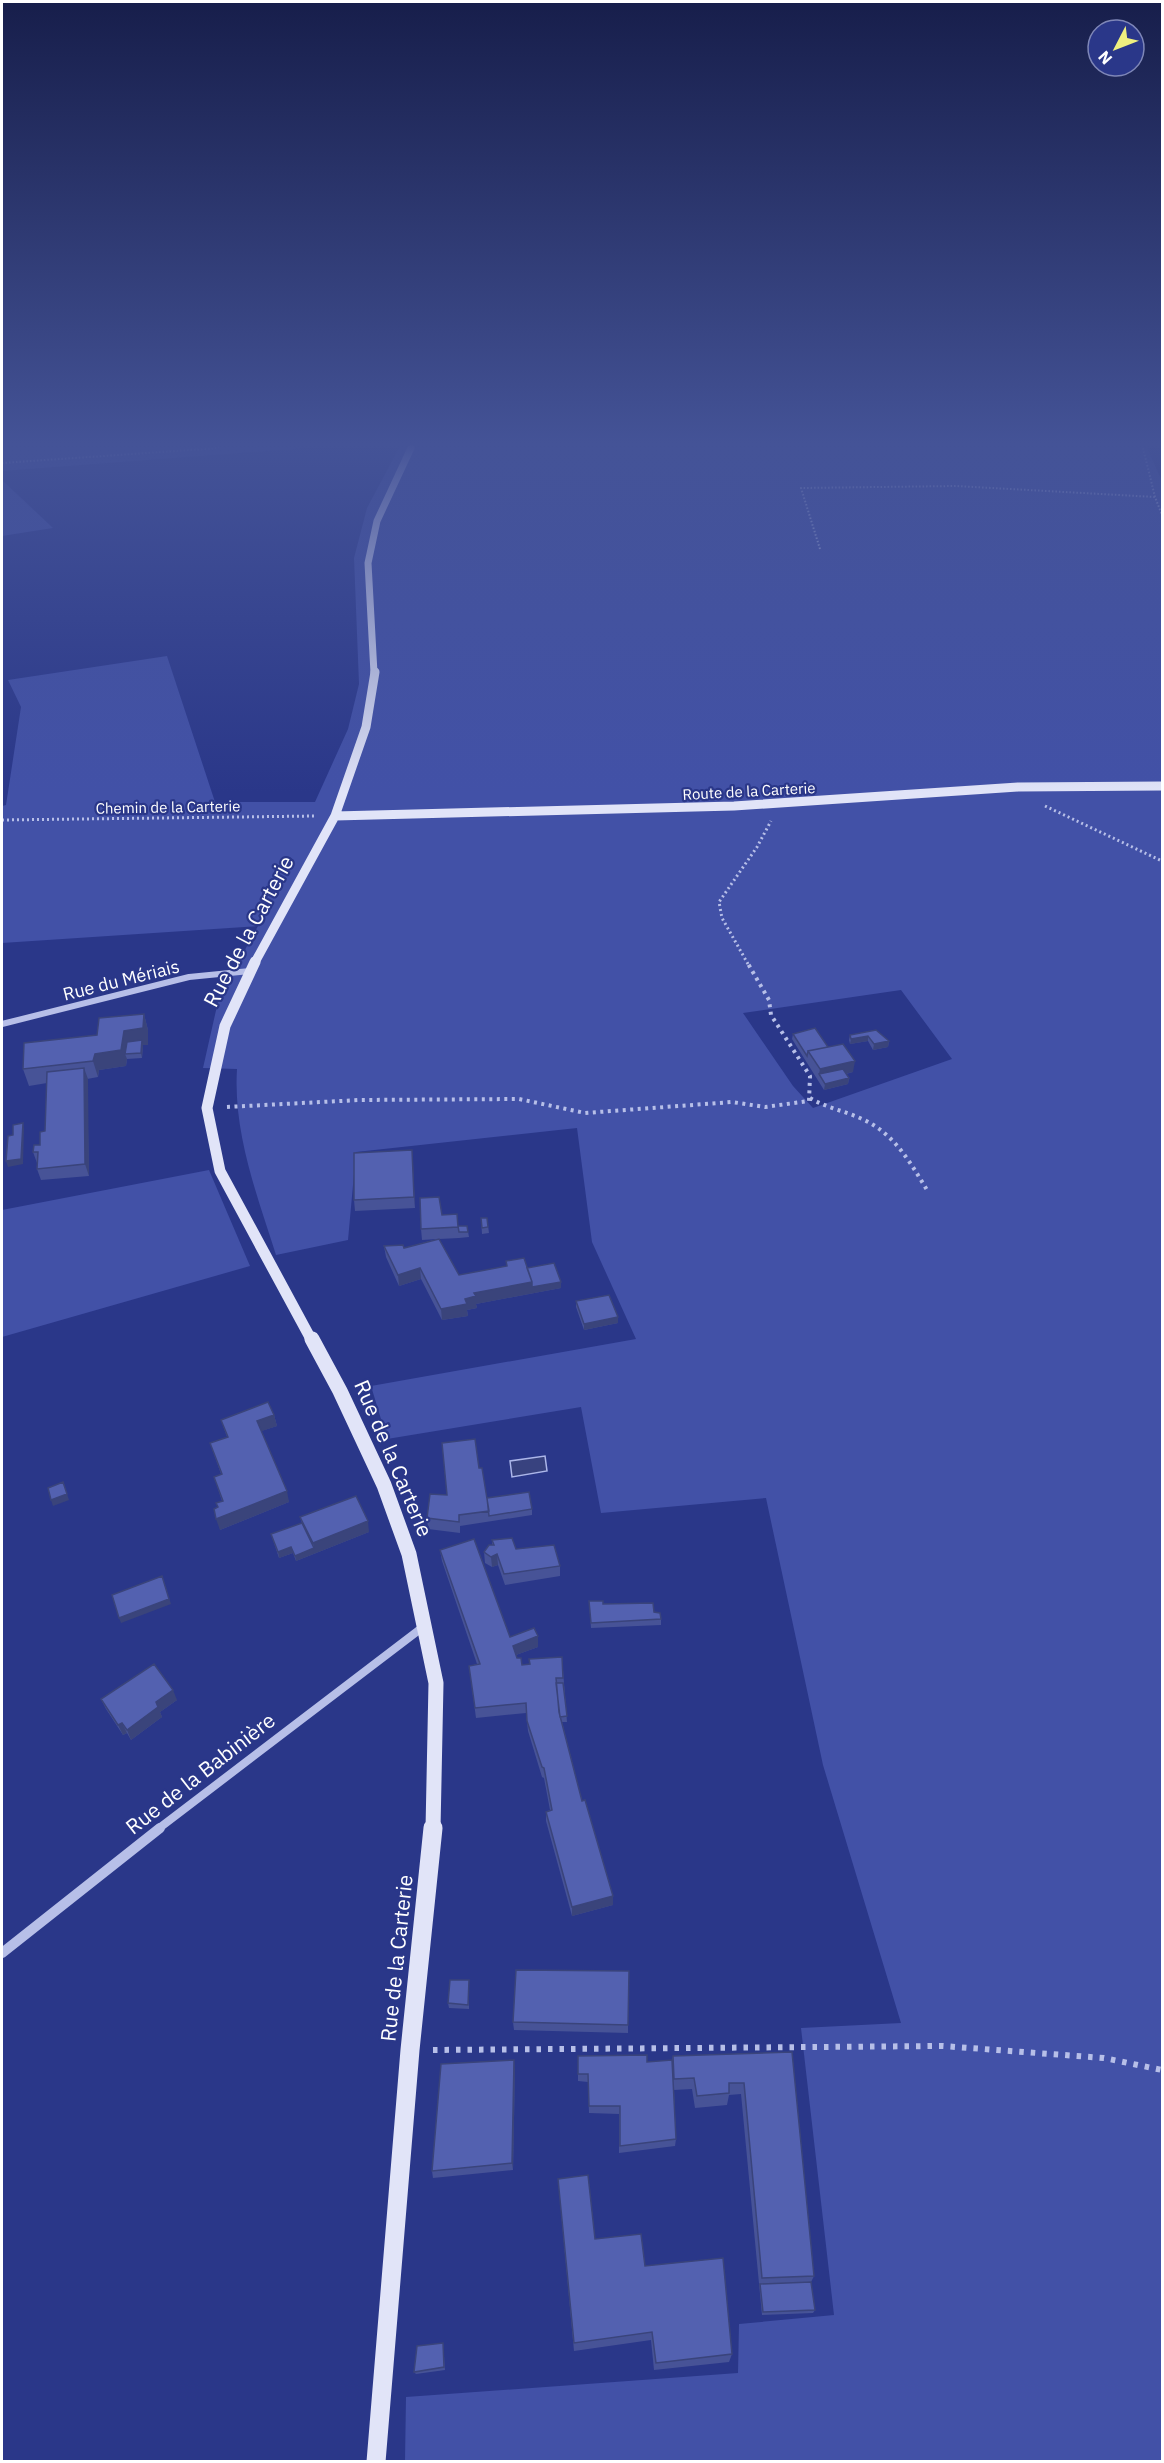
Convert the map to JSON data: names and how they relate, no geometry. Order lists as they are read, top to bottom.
{
  "streets": {
    "street": [
      "Route de la Carterie",
      "Rue de la Carterie",
      "Rue du Mériais",
      "Rue de la Babinière"
    ],
    "path": ["Chemin de la Carterie"]
  },
  "crossings": [
    ["Route de la Carterie", "Chemin de la Carterie"],
    ["Route de la Carterie", "Rue de la Carterie"],
    ["Chemin de la Carterie", "Rue de la Carterie"],
    ["Rue de la Carterie", "Rue du Mériais"],
    ["Rue de la Carterie", "Rue de la Babinière"]
  ],
  "north": "bottom left"
}
